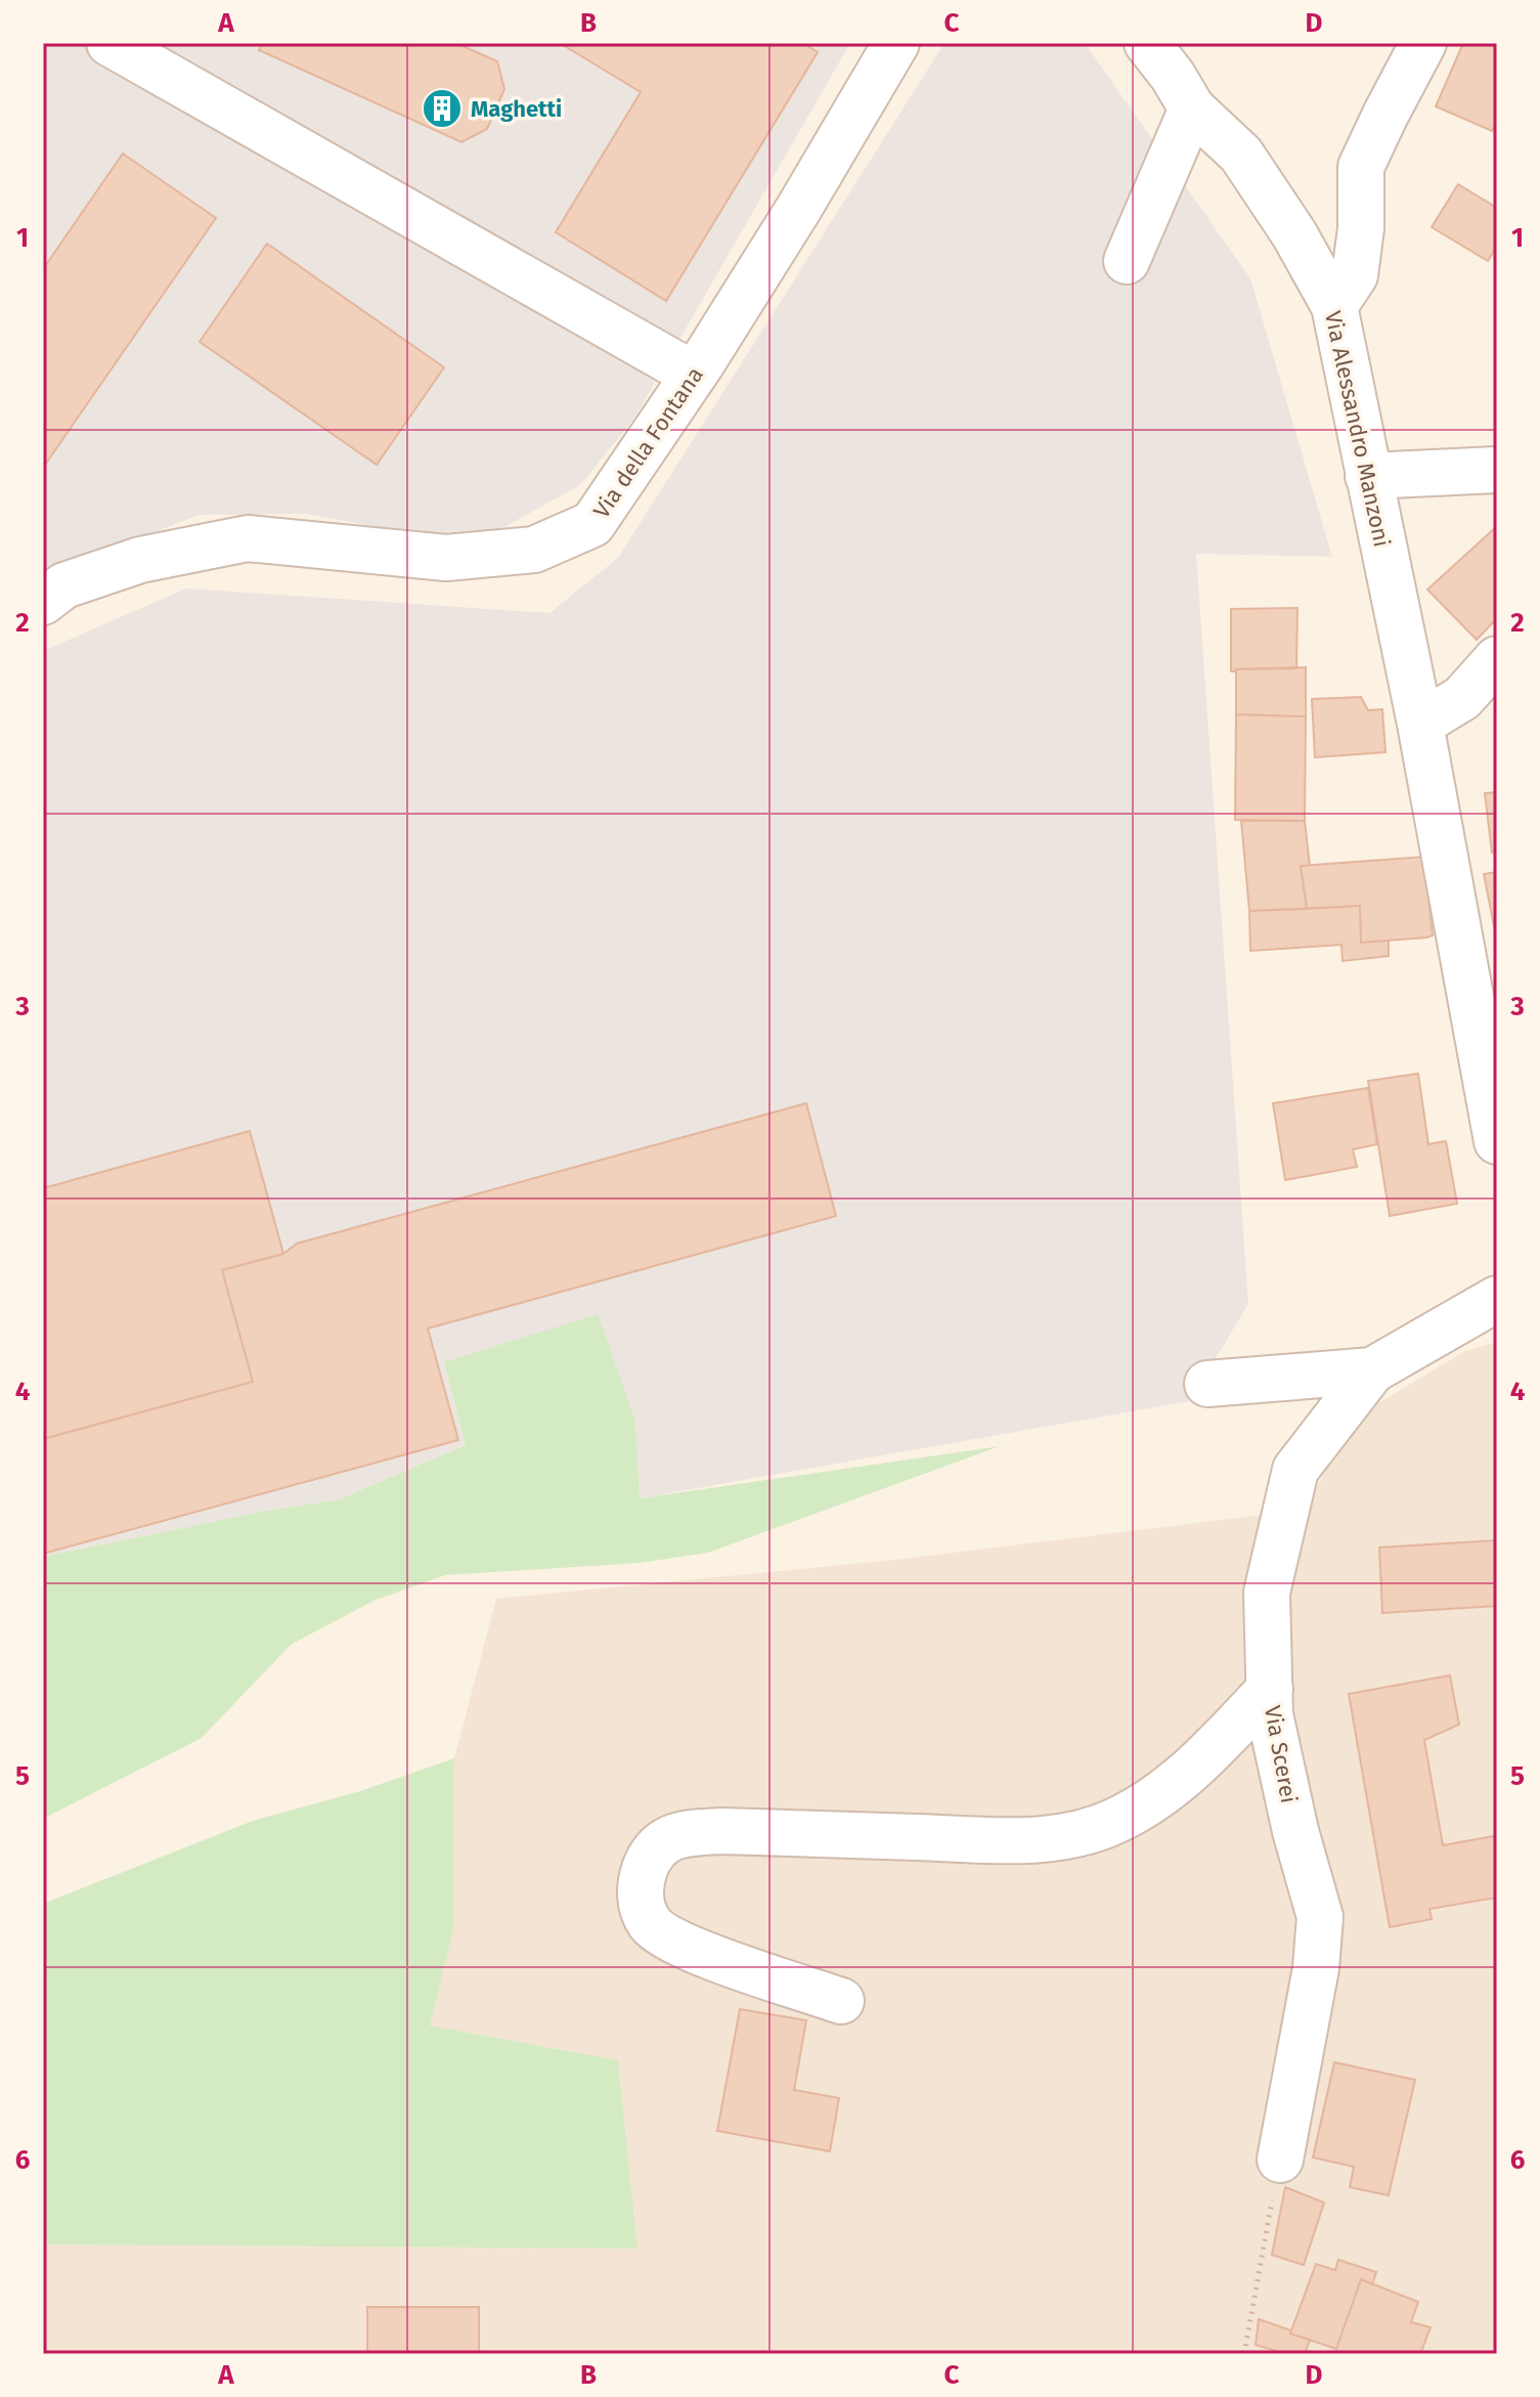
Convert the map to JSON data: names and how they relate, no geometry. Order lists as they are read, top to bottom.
{
  "streets": {
    "street": ["Via Alessandro Manzoni", "Via della Fontana", "Via Scerei"]
  },
  "places": {
    "building": ["Maghetti"]
  },
  "grid": {
    "columns": [
      "A",
      "B",
      "C",
      "D"
    ],
    "rows": [
      "1",
      "2",
      "3",
      "4",
      "5",
      "6"
    ]
  }
}
